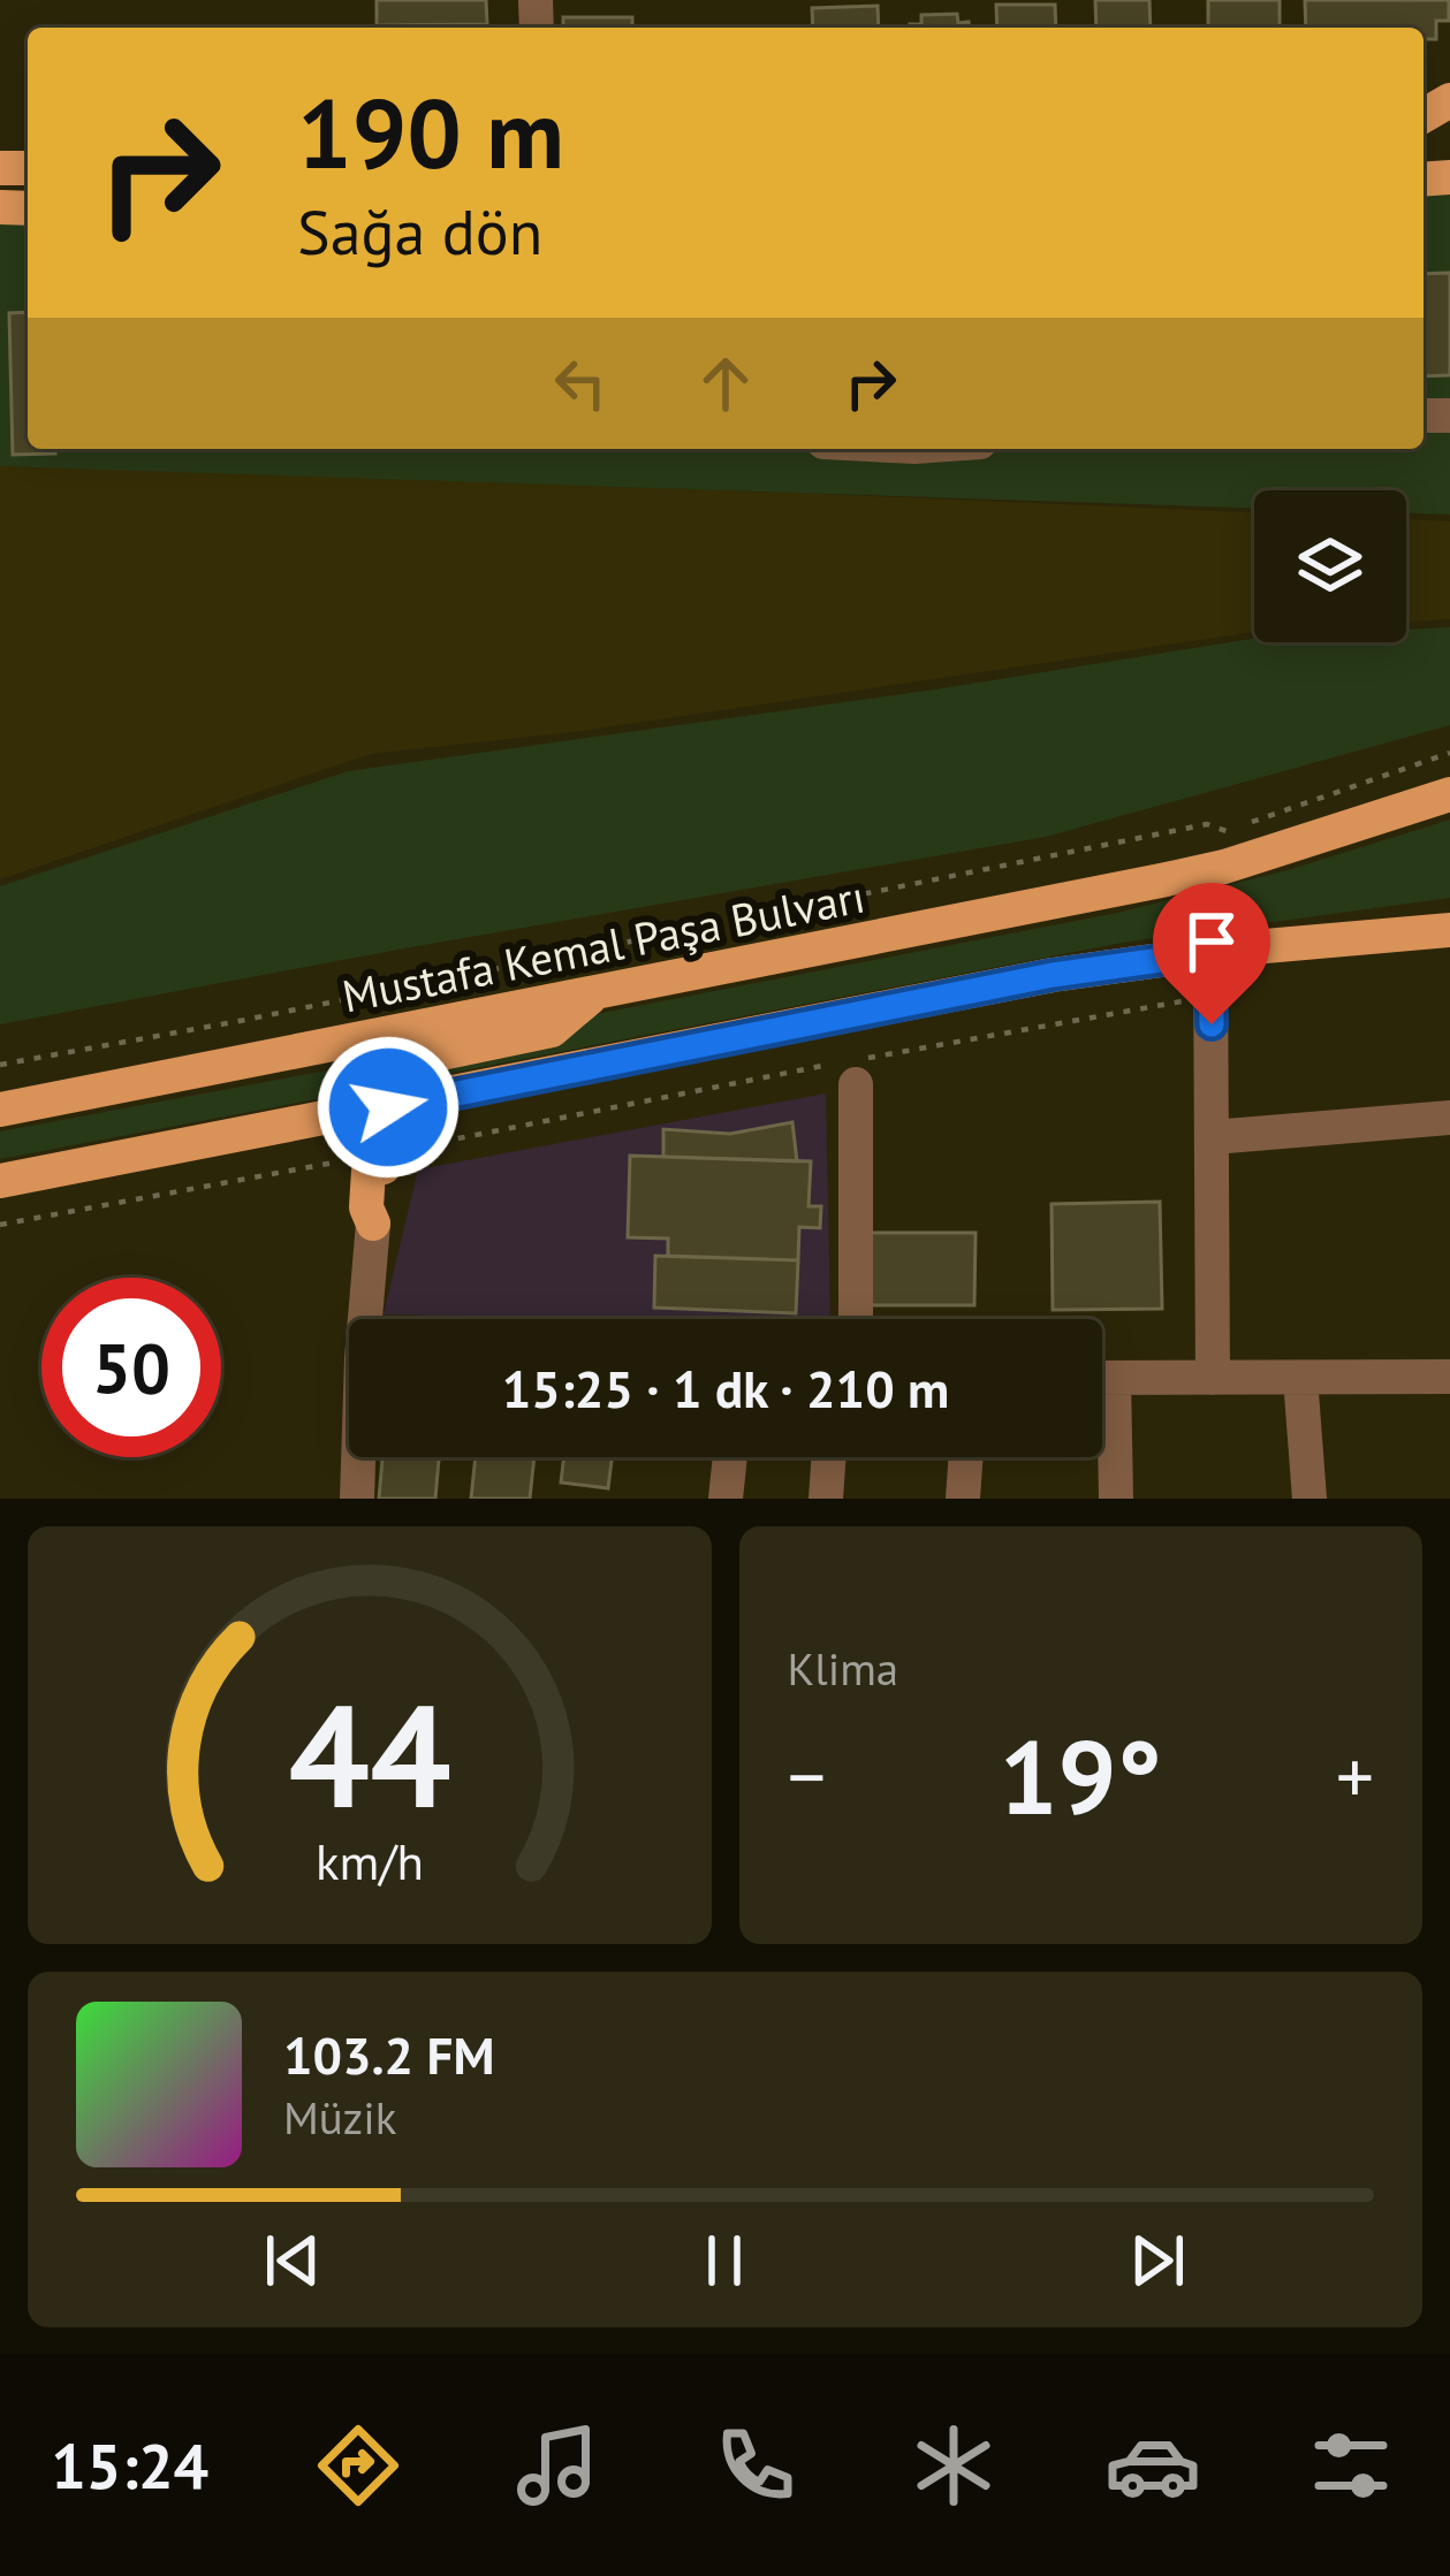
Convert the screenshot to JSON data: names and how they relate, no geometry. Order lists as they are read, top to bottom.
{
  "streets": {
    "main road": ["Mustafa Kemal Paşa Bulvarı"]
  },
  "page": {
    "turn": ["190 m", "Sağa dön"],
    "limit": "50",
    "trip": "15:25 · 1 dk · 210 m",
    "tile": "Klima",
    "heat": ["−", "19°", "+"],
    "song": ["103.2 FM", "Müzik"],
    "tabs": "15:24",
    "gauge": ["44", "km/h"]
  }
}
